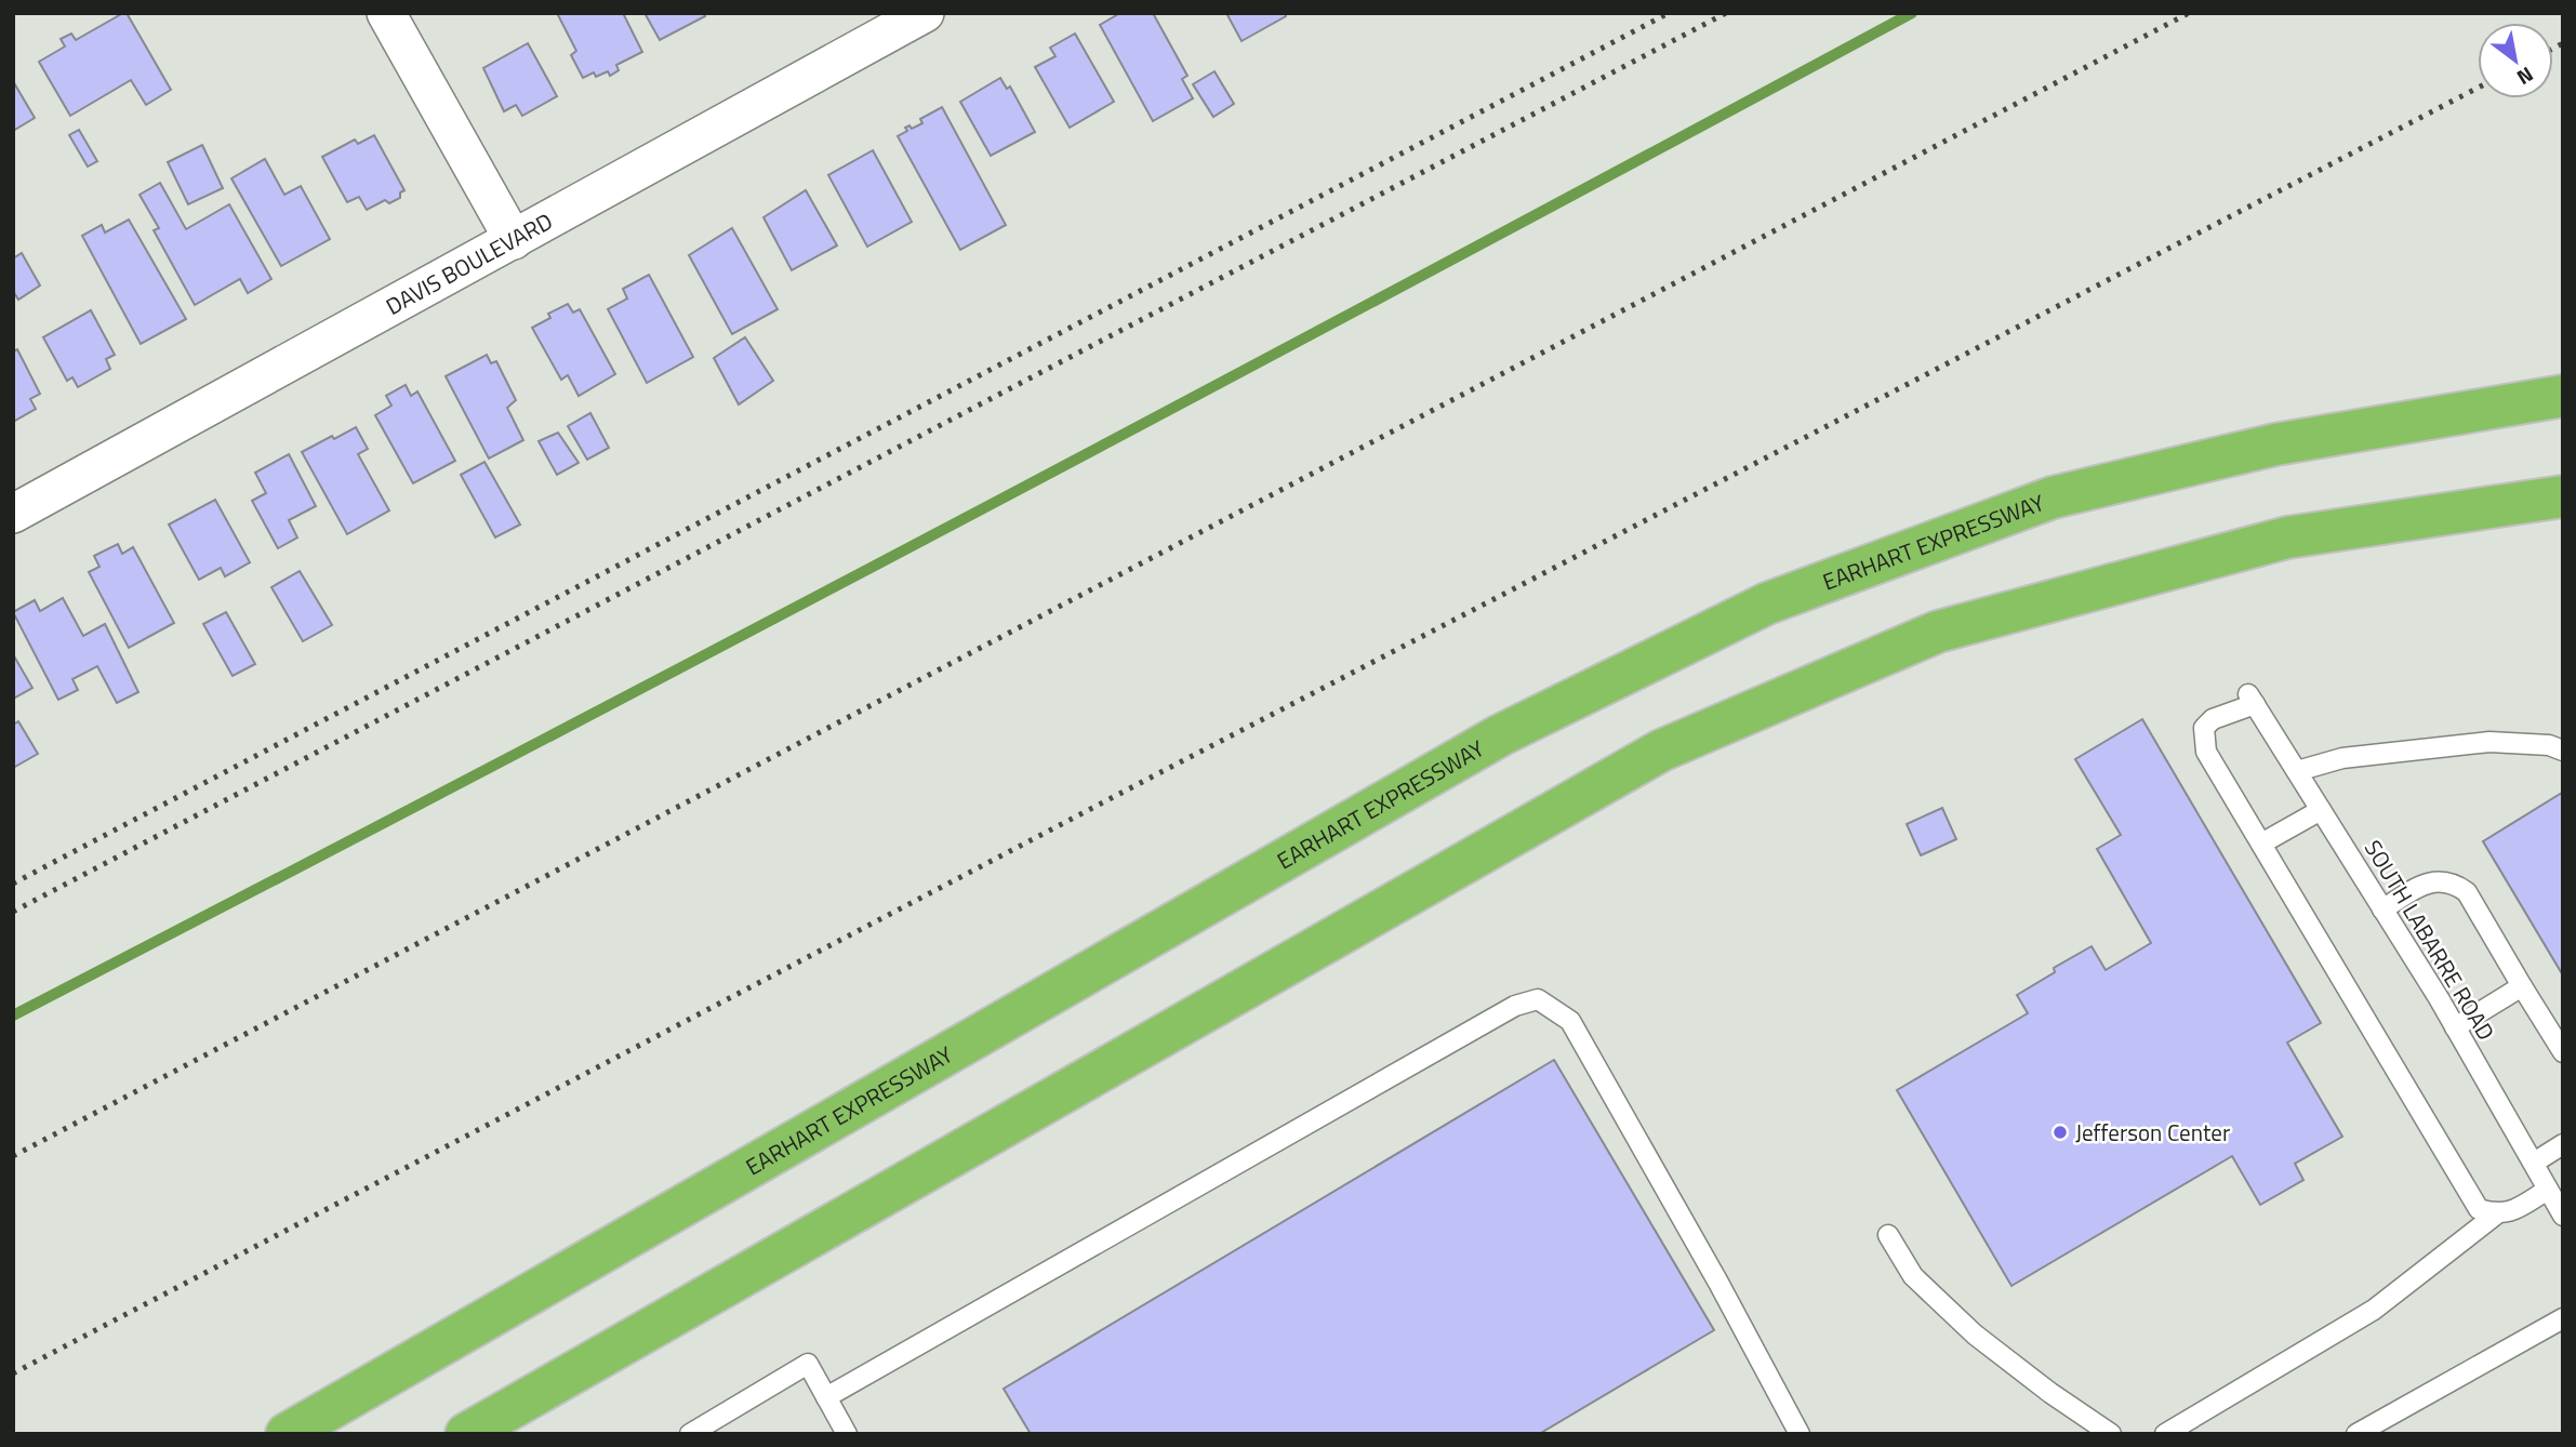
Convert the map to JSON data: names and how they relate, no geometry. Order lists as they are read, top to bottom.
{
  "streets": {
    "highway": ["EARHART EXPRESSWAY"],
    "street": ["DAVIS BOULEVARD"],
    "lane": ["SOUTH LABARRE ROAD"]
  },
  "places": ["Jefferson Center"],
  "north": "bottom right"
}
